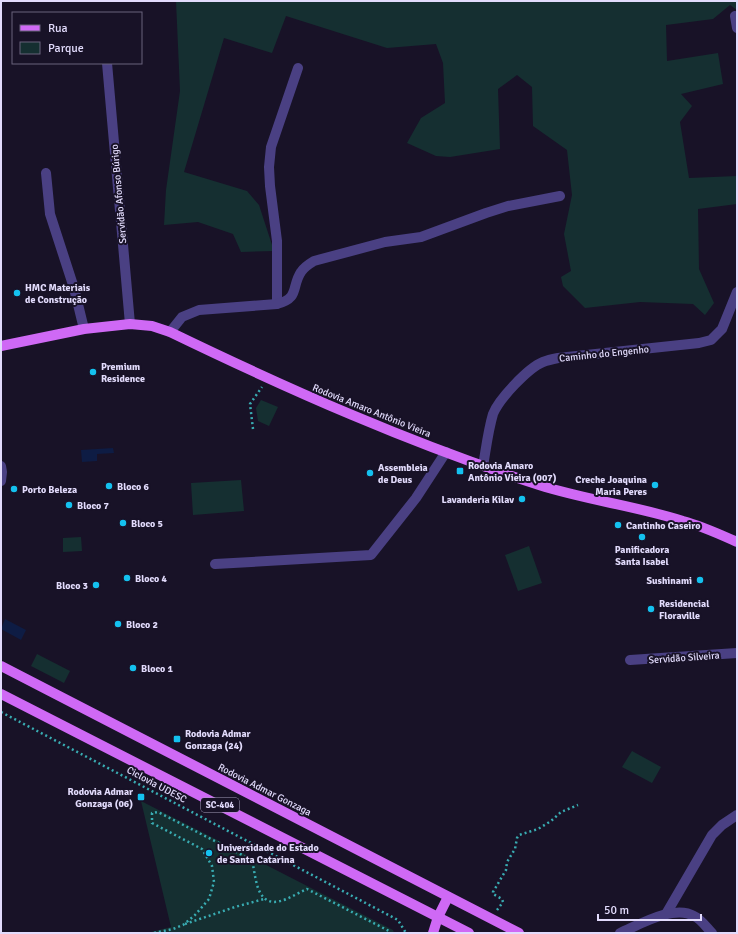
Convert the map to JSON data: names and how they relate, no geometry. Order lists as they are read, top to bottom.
{
  "streets": {
    "main road": ["Rodovia Amaro Antônio Vieira", "Rodovia Admar Gonzaga", "SC-404"],
    "street": ["Servidão Afonso Búrigo", "Caminho do Engenho", "Servidão Silveira"],
    "path": ["Ciclovia UDESC"]
  },
  "crossings": [
    ["Servidão Afonso Búrigo", "Rodovia Amaro Antônio Vieira"],
    ["Caminho do Engenho", "Rodovia Amaro Antônio Vieira"]
  ],
  "places": {
    "other": [
      "HMC Materiais de Construção",
      "Premium Residence",
      "Assembleia de Deus",
      "Creche Joaquina Maria Peres",
      "Bloco 6",
      "Porto Beleza",
      "Lavanderia Kilav",
      "Bloco 7",
      "Bloco 5",
      "Cantinho Caseiro",
      "Panificadora Santa Isabel",
      "Bloco 4",
      "Sushinami",
      "Bloco 3",
      "Residencial Floraville",
      "Bloco 2",
      "Bloco 1",
      "Universidade do Estado de Santa Catarina"
    ],
    "transit": ["Rodovia Amaro Antônio Vieira (007)", "Rodovia Admar Gonzaga (24)", "Rodovia Admar Gonzaga (06)"]
  },
  "legend": ["Rua", "Parque"],
  "scale_bar": "50 m"
}
